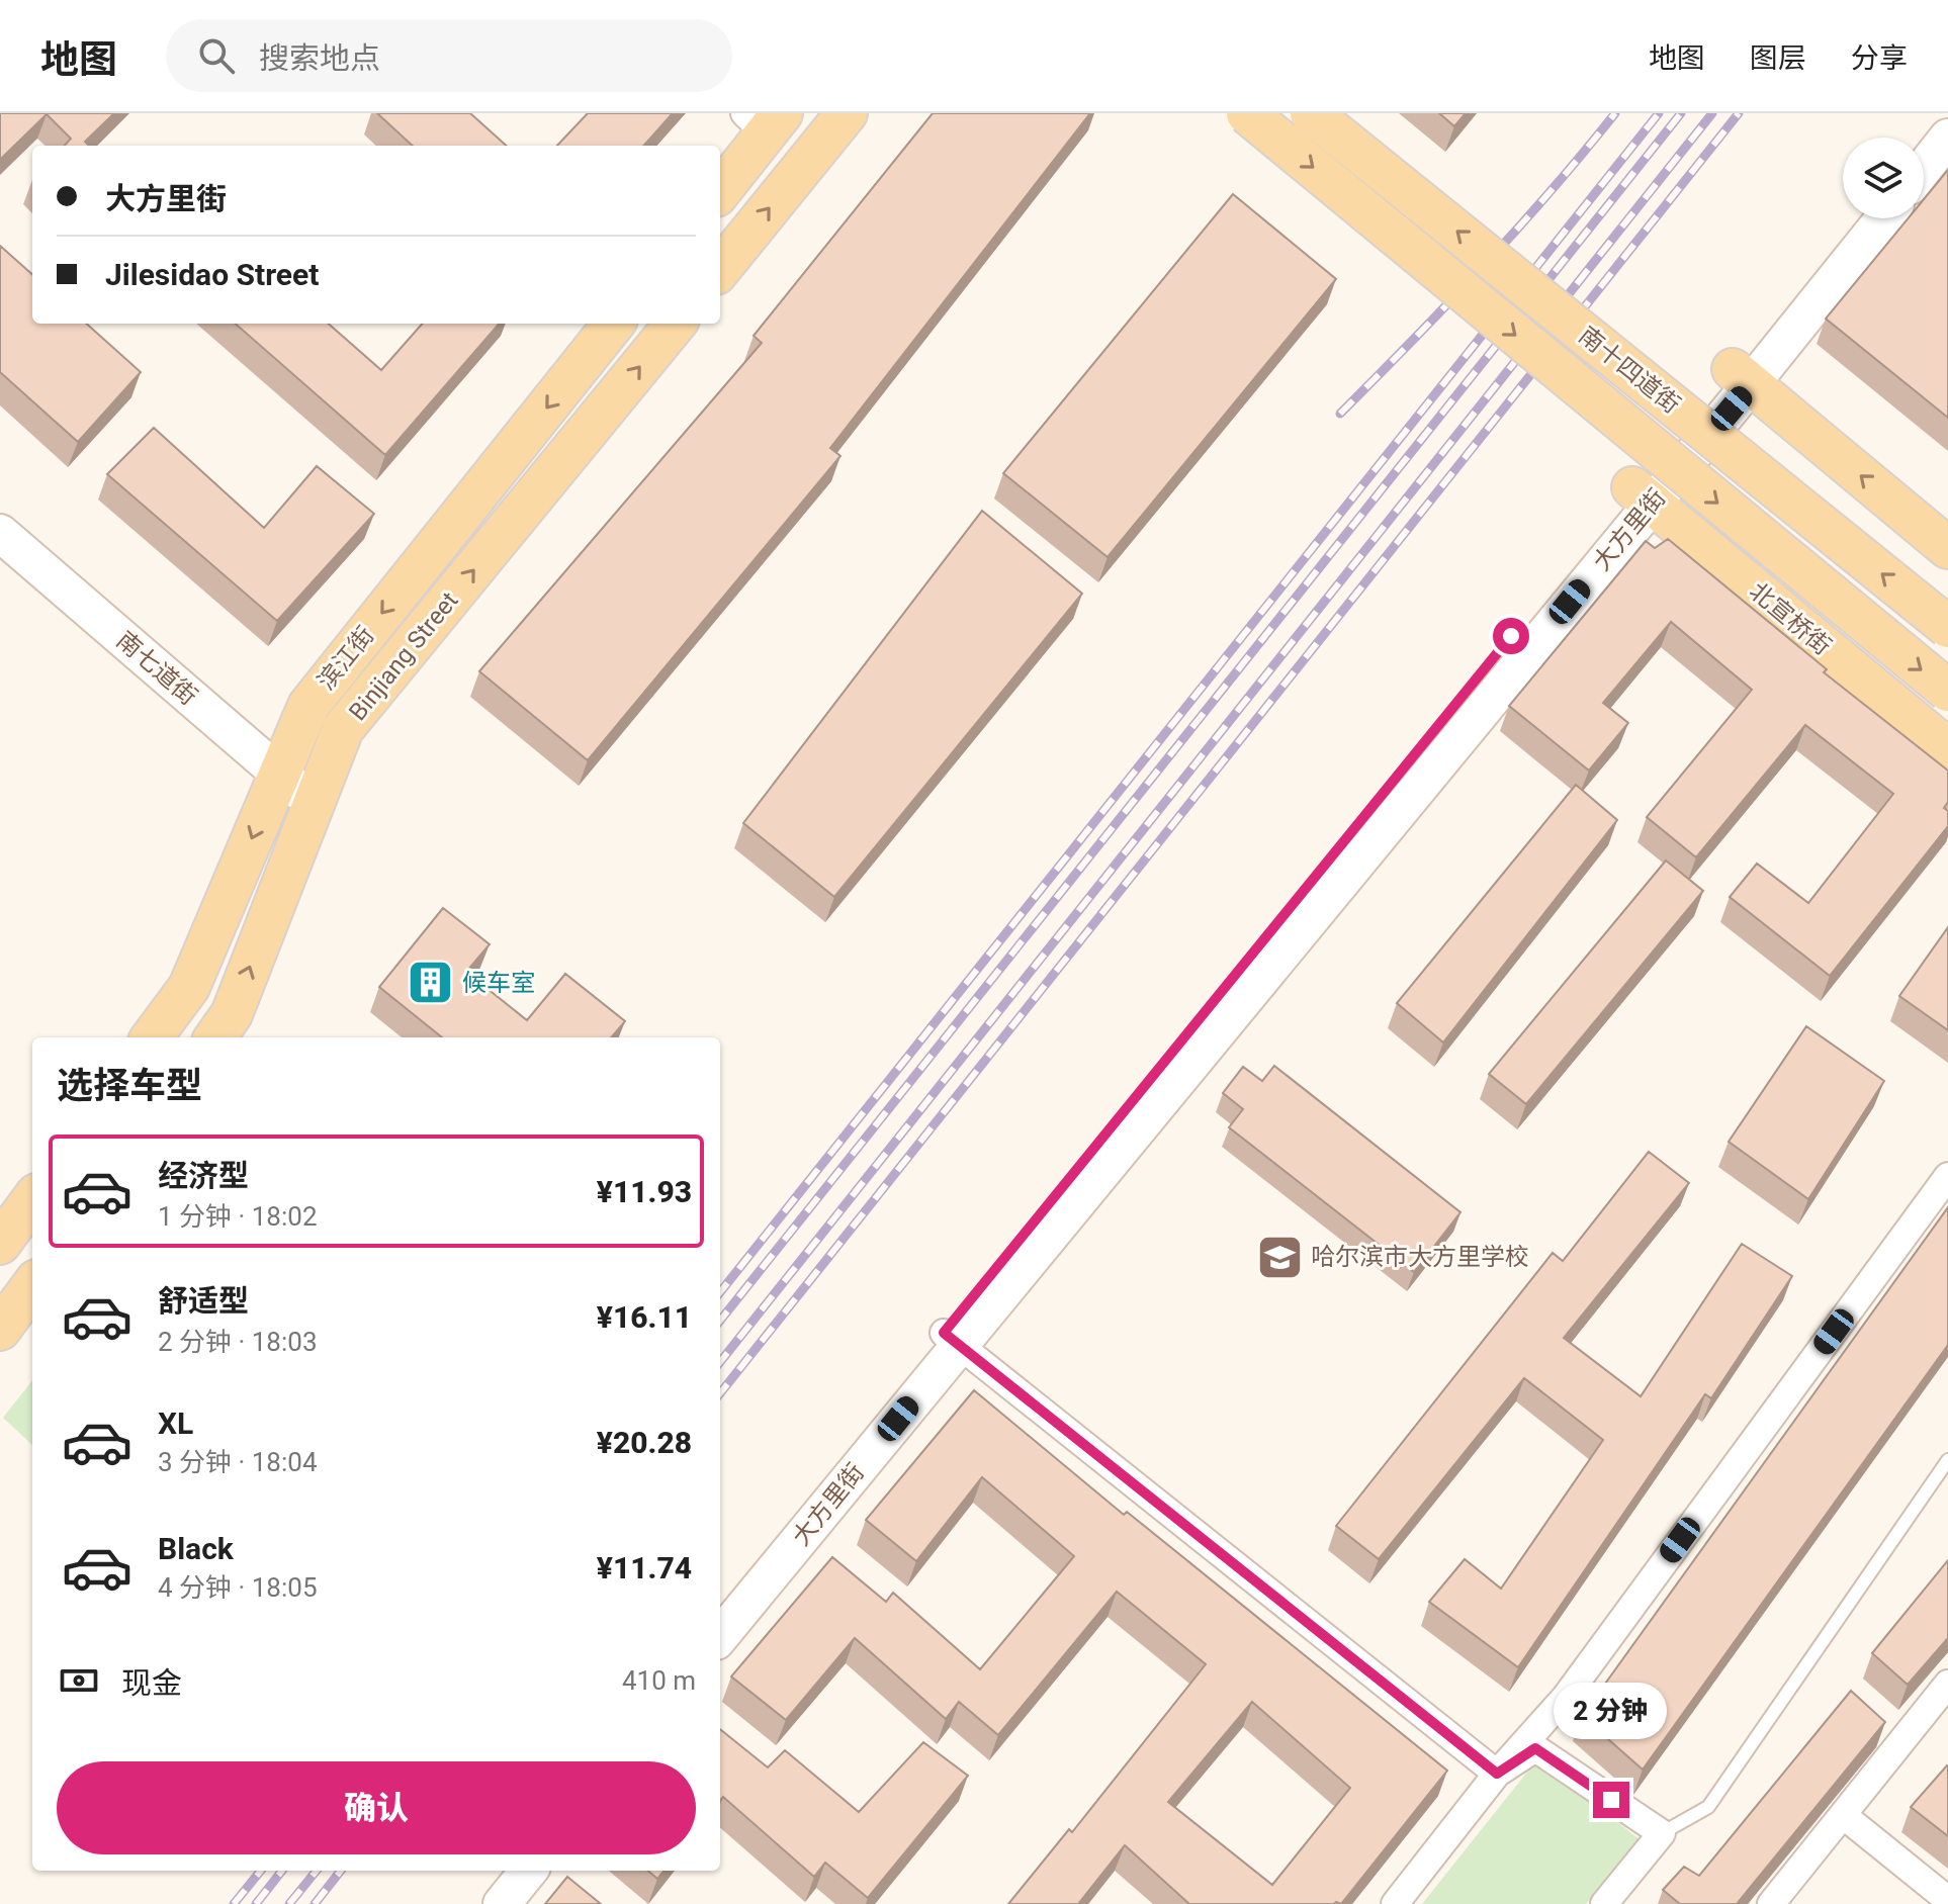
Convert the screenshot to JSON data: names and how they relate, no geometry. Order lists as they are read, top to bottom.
{
  "streets": {
    "main road": [
      "南十四道街",
      "大方里街",
      "北宣桥街",
      "Binjiang Street",
      "滨江街",
      "南七道街"
    ]
  },
  "crossings": [
    ["大方里街", "北宣桥街"],
    ["Binjiang Street", "南七道街"],
    ["滨江街", "南七道街"]
  ],
  "one_way": ["Binjiang Street", "滨江街"],
  "places": {
    "building": ["候车室"],
    "school or university": ["哈尔滨市大方里学校"]
  },
  "page": {
    "header": "地图",
    "search": "搜索地点",
    "nav": ["地图", "图层", "分享"],
    "banner": ["大方里街", "Jilesidao Street"],
    "heading": "选择车型",
    "list": [
      {
        "name": "经济型",
        "note": "1 分钟 · 18:02",
        "value": "¥11.93"
      },
      {
        "name": "舒适型",
        "note": "2 分钟 · 18:03",
        "value": "¥16.11"
      },
      {
        "name": "XL",
        "note": "3 分钟 · 18:04",
        "value": "¥20.28"
      },
      {
        "name": "Black",
        "note": "4 分钟 · 18:05",
        "value": "¥11.74"
      }
    ],
    "pay": ["现金", "410 m"],
    "bubble": "2 分钟",
    "buttons": "确认"
  }
}
